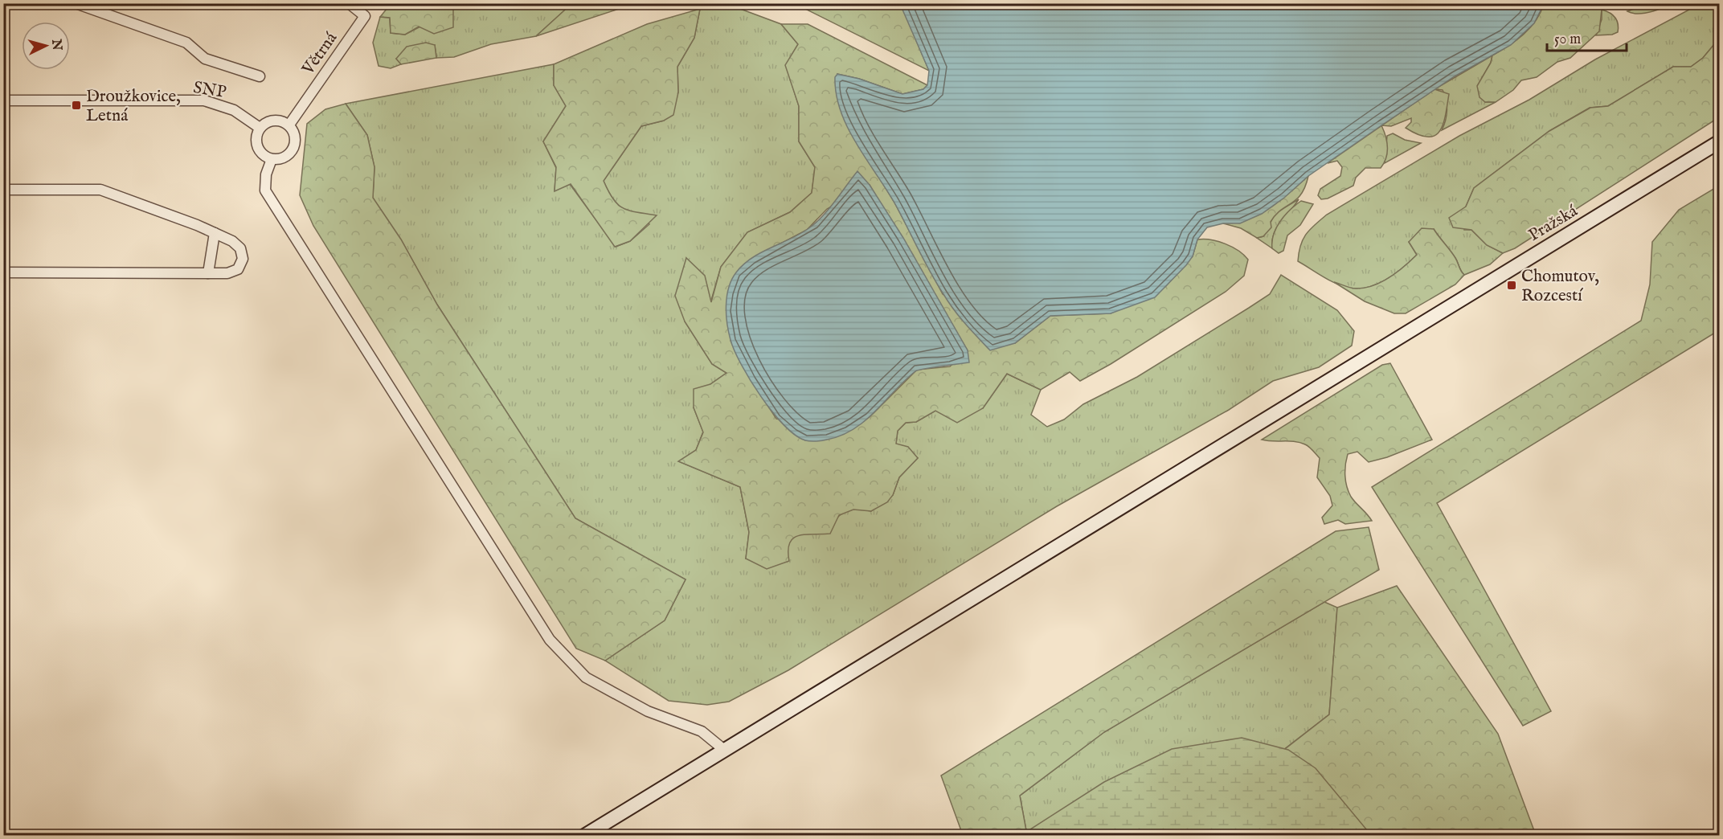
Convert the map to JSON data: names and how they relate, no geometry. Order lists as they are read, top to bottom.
{
  "streets": {
    "main road": ["Pražská"],
    "street": ["Větrná", "SNP"]
  },
  "crossings": [
    ["Větrná", "SNP"]
  ],
  "places": {
    "transit": ["Droužkovice, Letná", "Chomutov, Rozcestí"]
  },
  "scale_bar": "50 m",
  "north": "right"
}
